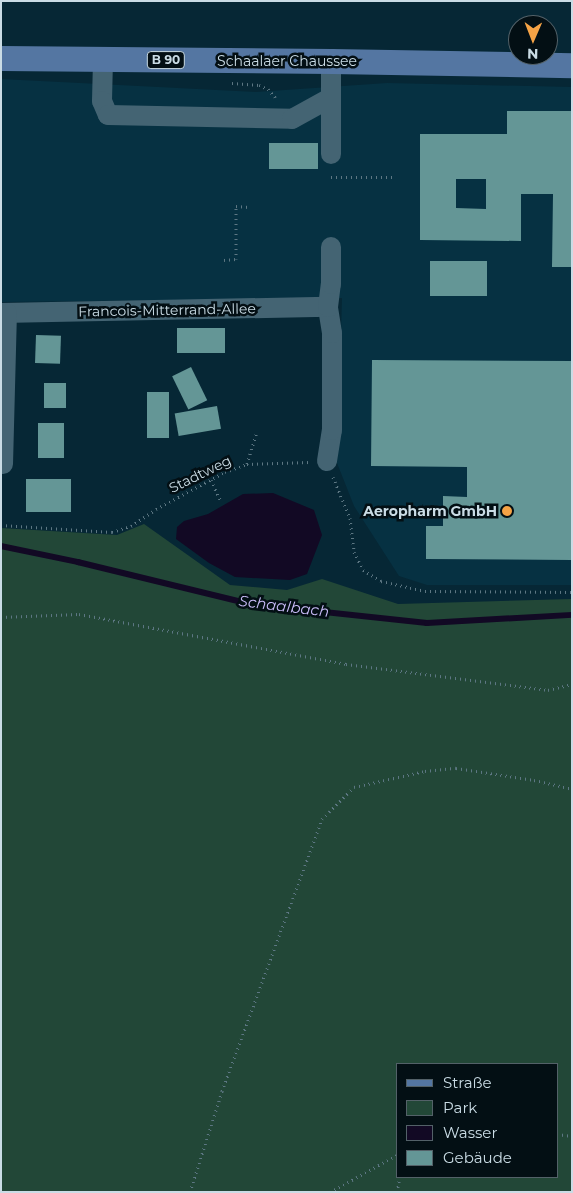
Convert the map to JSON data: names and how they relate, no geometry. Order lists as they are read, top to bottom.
{
  "streets": {
    "main road": ["B 90", "Schaalaer Chaussee"],
    "street": ["Francois-Mitterrand-Allee"],
    "path": ["Stadtweg"]
  },
  "water": ["Schaalbach"],
  "places": ["Aeropharm GmbH"],
  "legend": [
    "Straße",
    "Park",
    "Wasser",
    "Gebäude"
  ],
  "north": "bottom"
}
